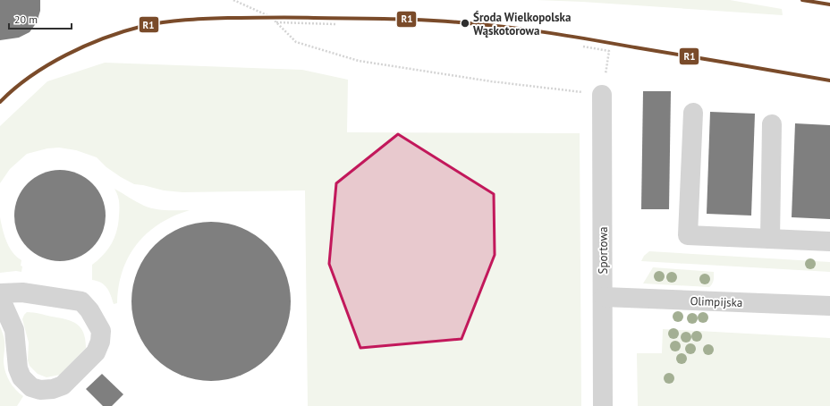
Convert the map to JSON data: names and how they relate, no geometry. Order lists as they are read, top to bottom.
{
  "streets": {
    "street": ["Sportowa", "Olimpijska"]
  },
  "crossings": [
    ["Sportowa", "Olimpijska"]
  ],
  "places": ["Środa Wielkopolska Wąskotorowa"],
  "lines": ["transit line R1"],
  "scale_bar": "20 m"
}
